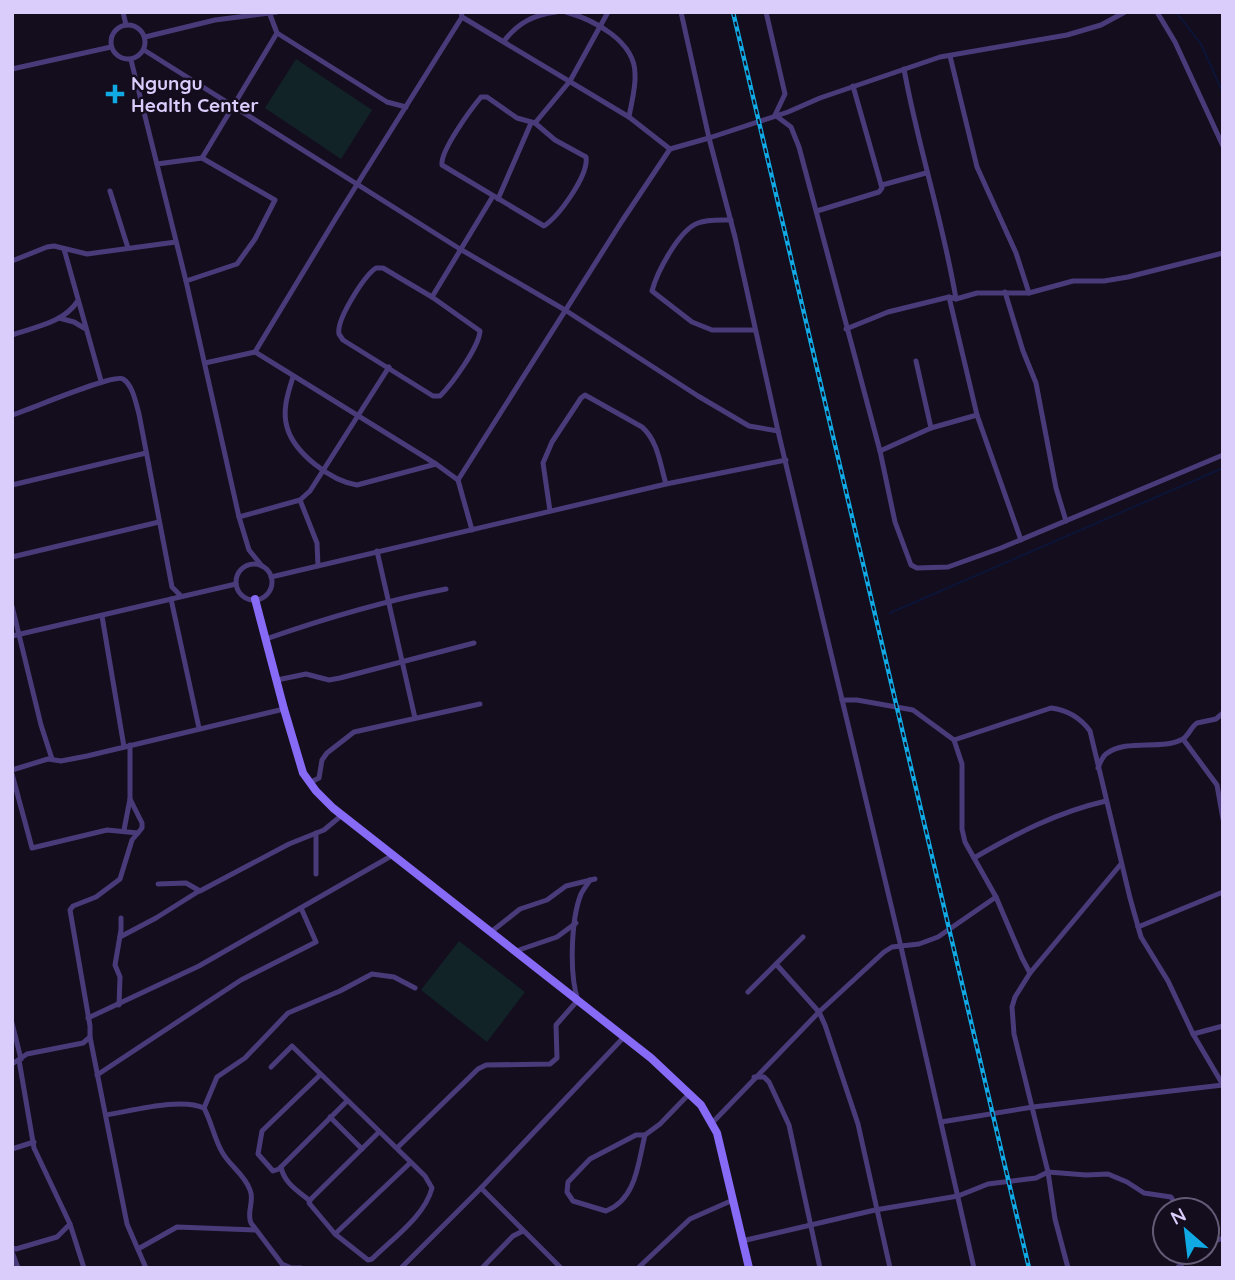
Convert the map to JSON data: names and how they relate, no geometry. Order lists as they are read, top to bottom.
{
  "places": {
    "health": ["Ngungu Health Center"]
  },
  "north": "top left"
}
